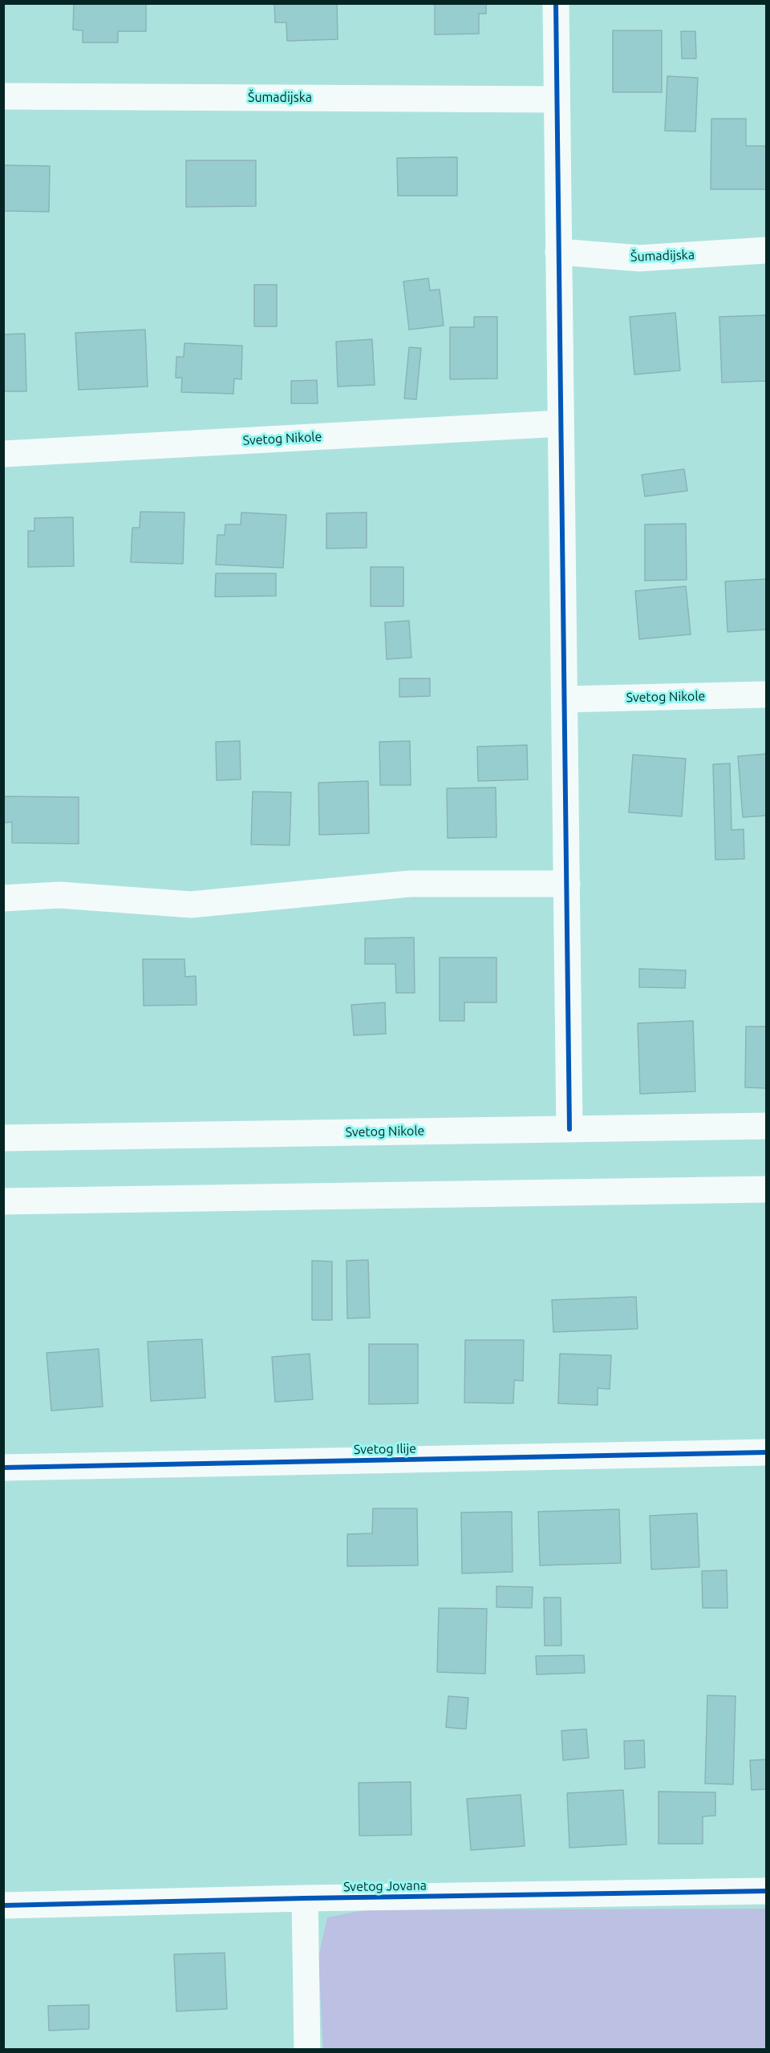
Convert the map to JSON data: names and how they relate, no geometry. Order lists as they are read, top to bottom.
{
  "streets": {
    "street": [
      "Šumadijska",
      "Svetog Nikole",
      "Svetog Ilije",
      "Svetog Jovana"
    ]
  }
}
